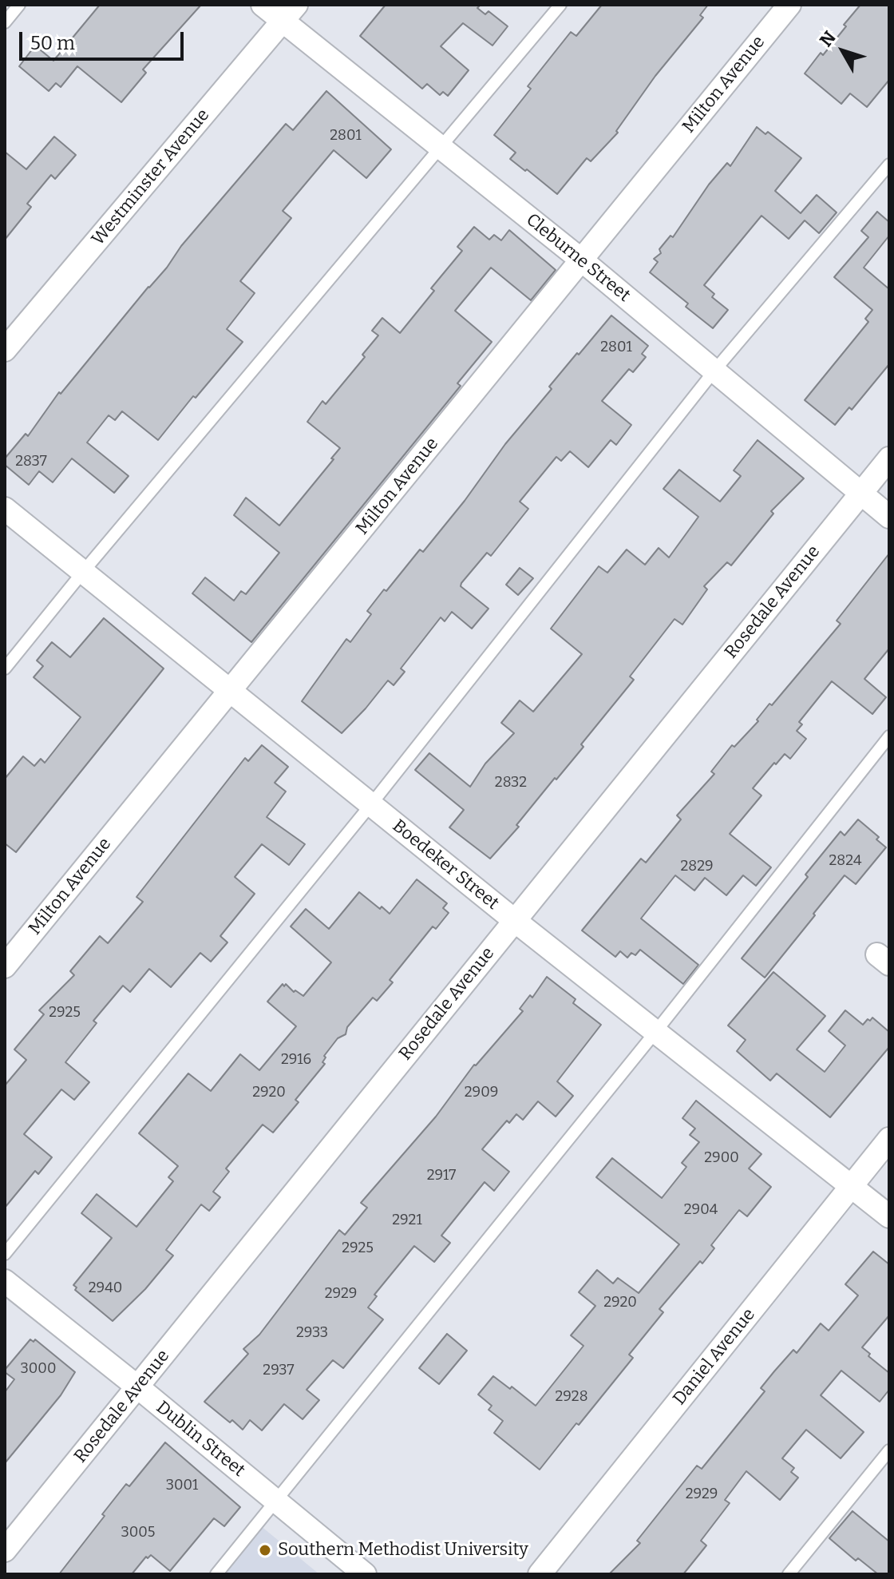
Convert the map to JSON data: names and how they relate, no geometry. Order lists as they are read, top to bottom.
{
  "streets": {
    "street": [
      "Milton Avenue",
      "Westminster Avenue",
      "Cleburne Street",
      "Rosedale Avenue",
      "Boedeker Street",
      "Daniel Avenue",
      "Dublin Street"
    ]
  },
  "crossings": [
    ["Milton Avenue", "Cleburne Street"],
    ["Milton Avenue", "Boedeker Street"],
    ["Westminster Avenue", "Cleburne Street"],
    ["Cleburne Street", "Rosedale Avenue"],
    ["Rosedale Avenue", "Boedeker Street"],
    ["Rosedale Avenue", "Dublin Street"],
    ["Boedeker Street", "Daniel Avenue"]
  ],
  "places": ["Southern Methodist University"],
  "house_numbers": [
    "2801",
    "2801",
    "2837",
    "2832",
    "2824",
    "2829",
    "2925",
    "2916",
    "2920",
    "2909",
    "2900",
    "2917",
    "2904",
    "2921",
    "2925",
    "2940",
    "2929",
    "2920",
    "2933",
    "3000",
    "2937",
    "2928",
    "3001",
    "2929",
    "3005"
  ],
  "scale_bar": "50 m",
  "north": "top left"
}
